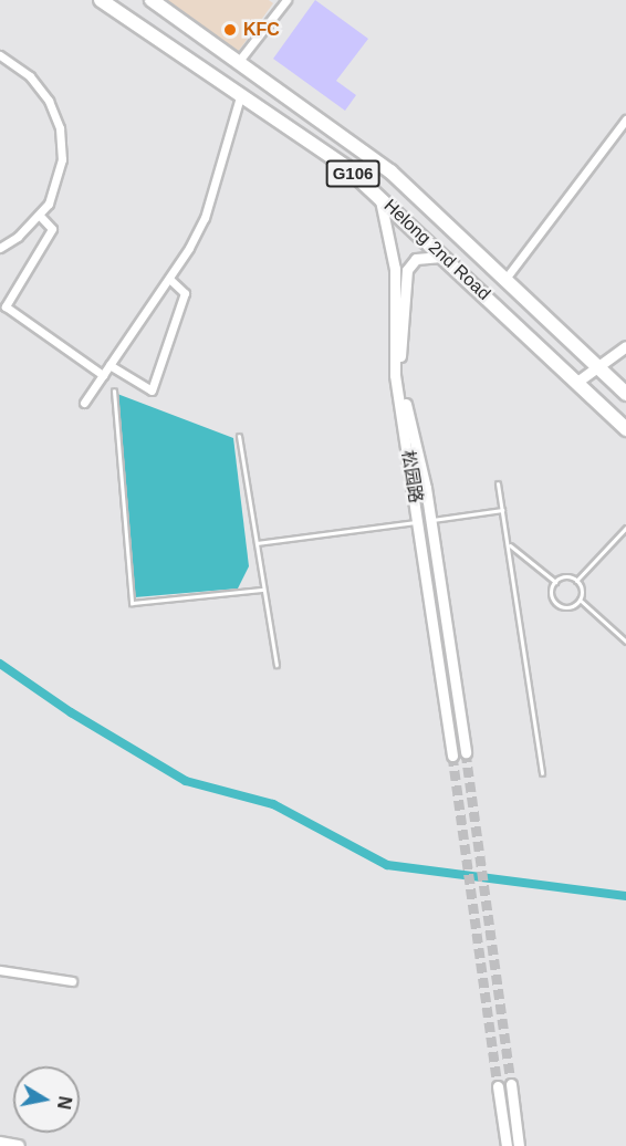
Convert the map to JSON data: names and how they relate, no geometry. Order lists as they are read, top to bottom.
{
  "streets": {
    "highway": ["G106", "Helong 2nd Road"],
    "street": ["松园路"]
  },
  "crossings": [
    ["Helong 2nd Road", "松园路"]
  ],
  "places": ["KFC"],
  "north": "right"
}
